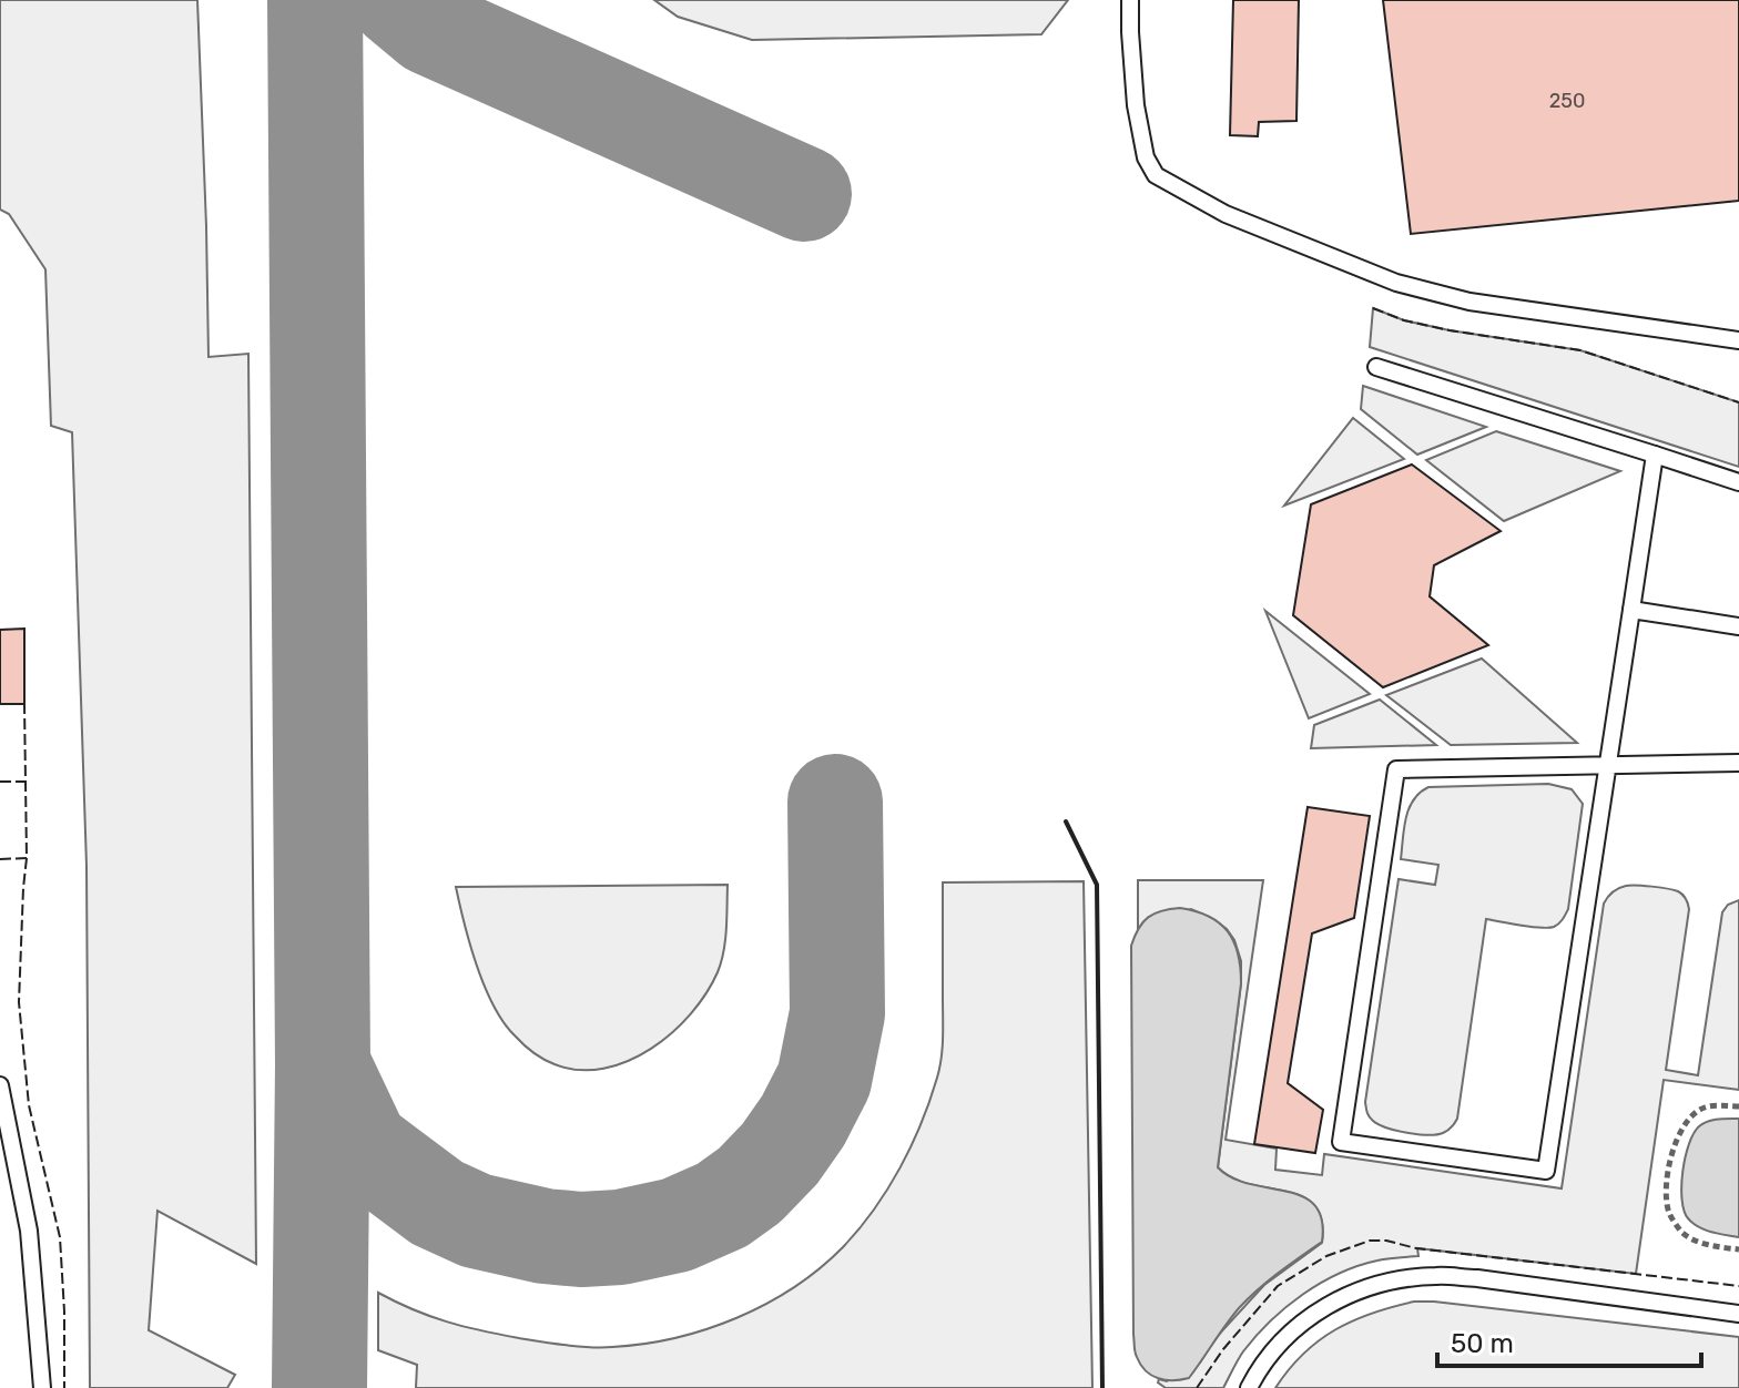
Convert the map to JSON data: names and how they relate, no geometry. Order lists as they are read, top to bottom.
{
  "house_numbers": ["250"],
  "scale_bar": "50 m"
}
